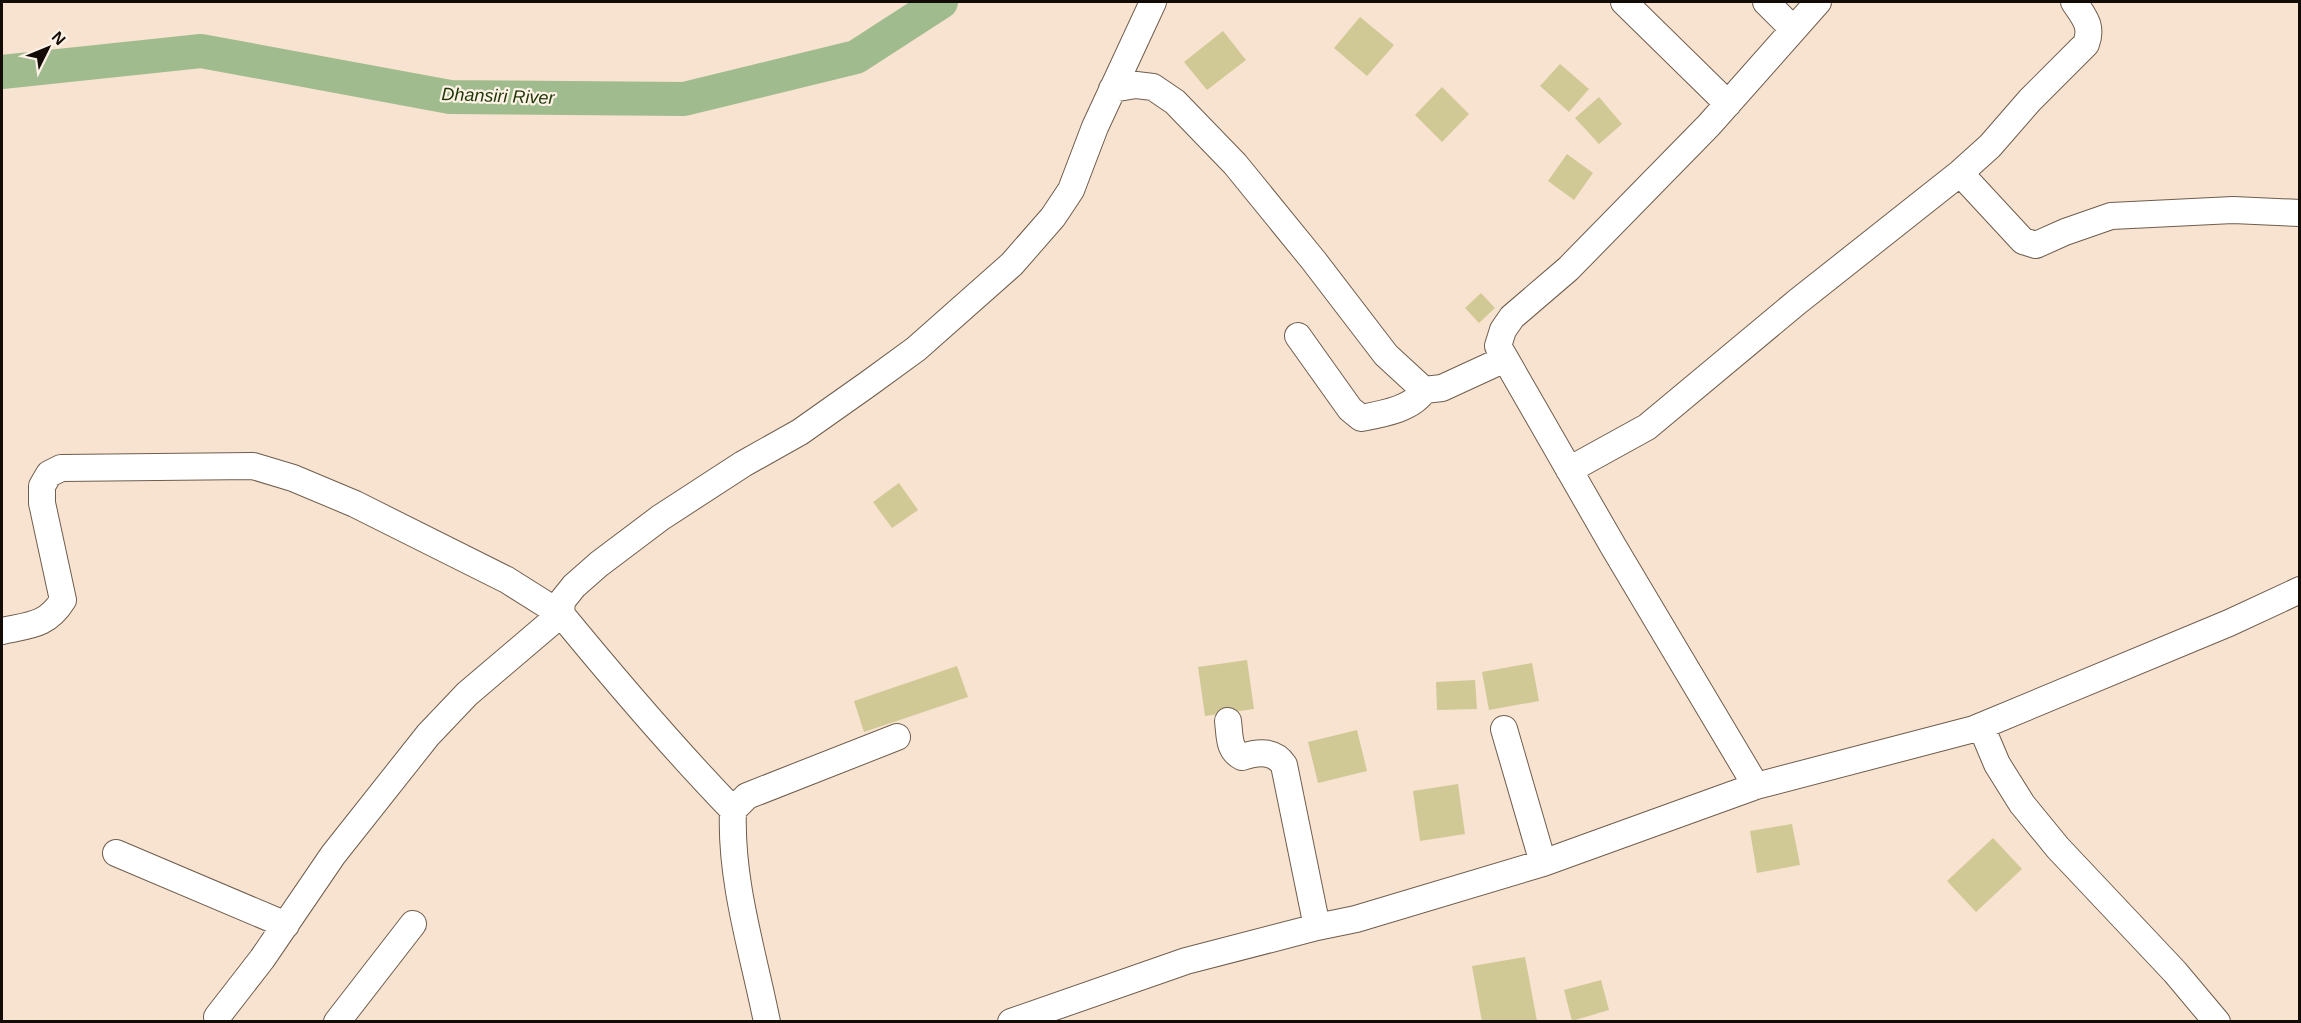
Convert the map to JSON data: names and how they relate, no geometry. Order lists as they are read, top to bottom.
{
  "water": ["Dhansiri River"],
  "north": "top right"
}
